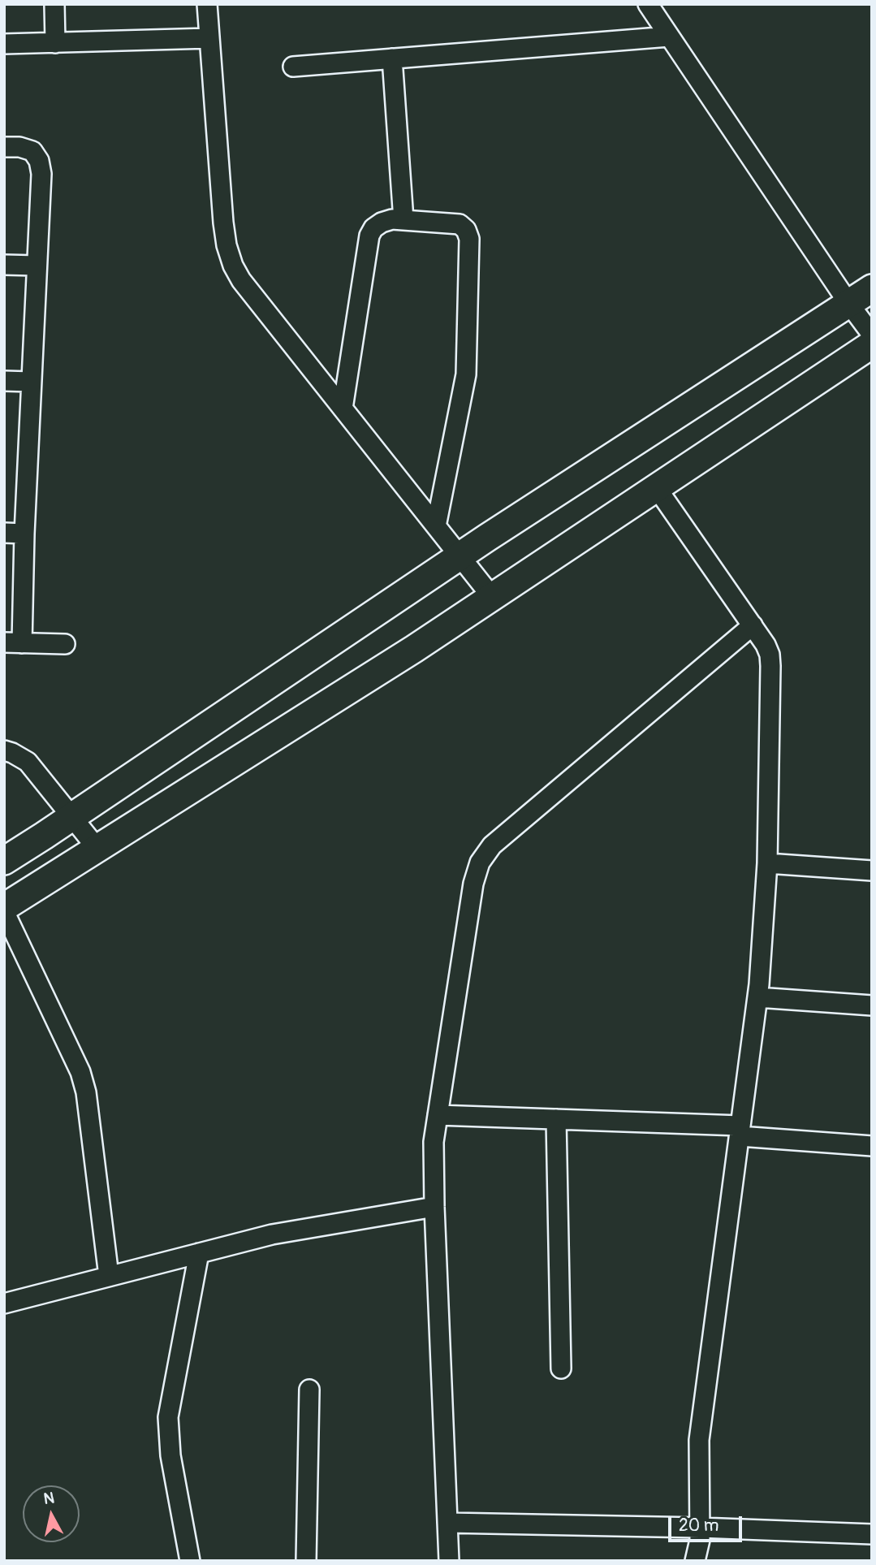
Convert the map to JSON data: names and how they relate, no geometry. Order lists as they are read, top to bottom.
{
  "scale_bar": "20 m",
  "north": "top"
}
